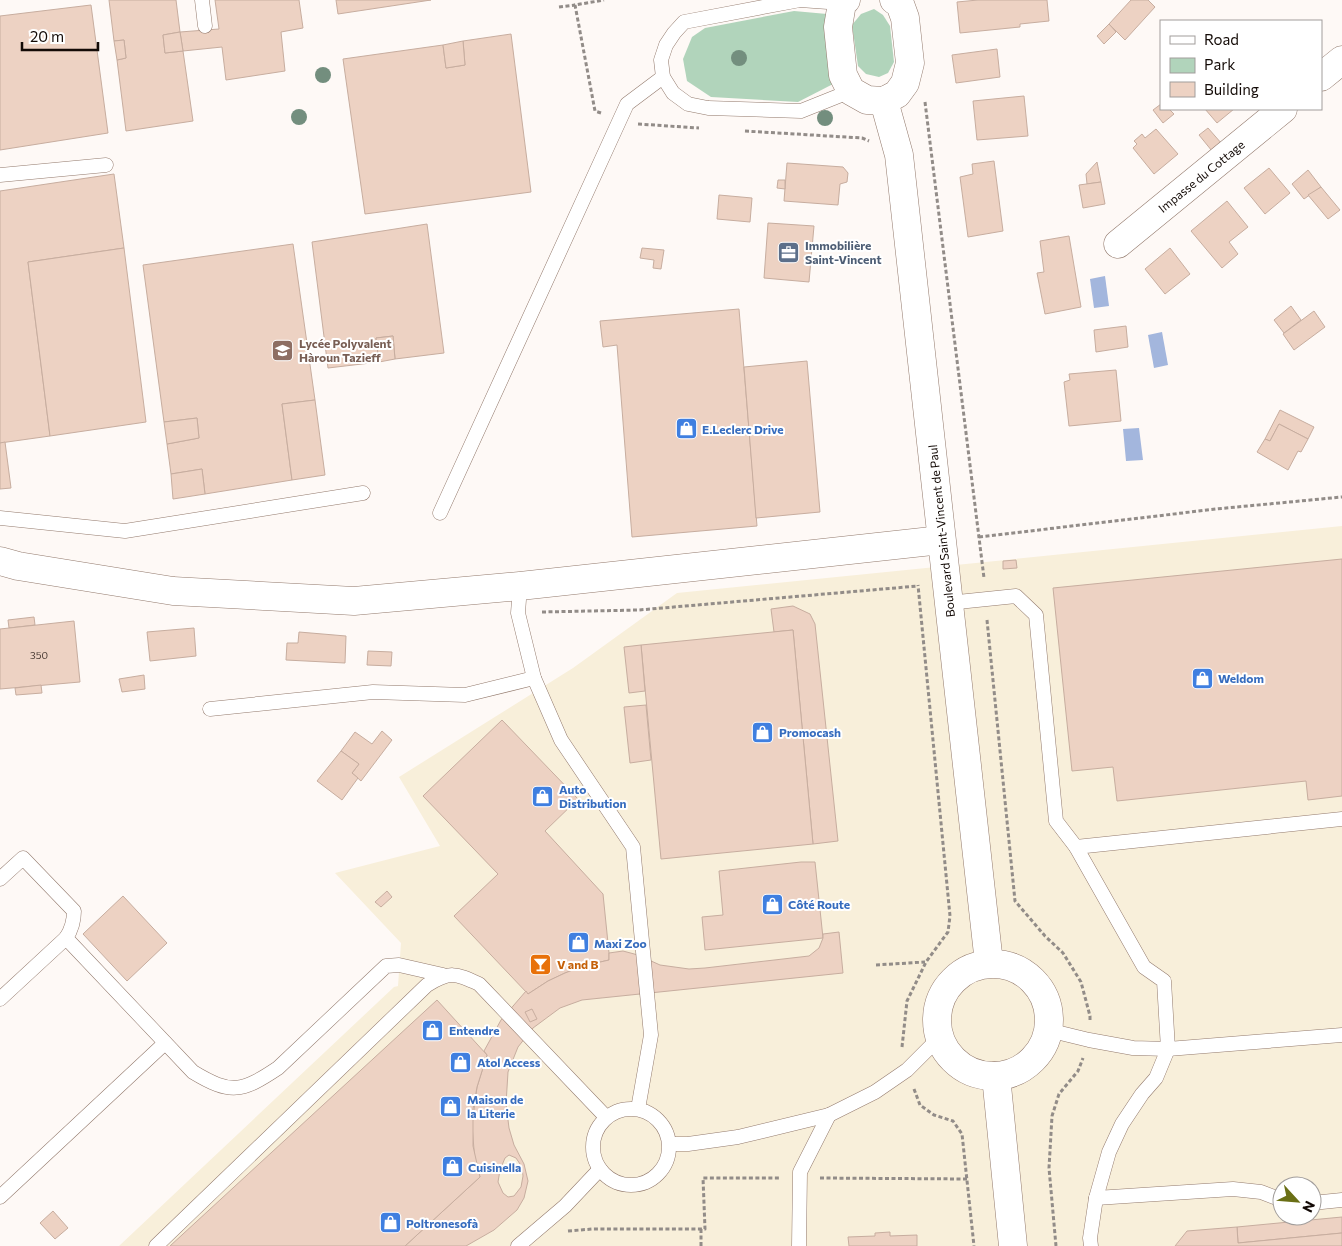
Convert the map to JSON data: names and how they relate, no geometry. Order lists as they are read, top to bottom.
{
  "streets": {
    "main road": ["Impasse du Cottage", "Boulevard Saint-Vincent de Paul"]
  },
  "places": {
    "office": ["Immobilière Saint-Vincent"],
    "school or university": ["Lycée Polyvalent Hàroun Tazieff"],
    "shop": [
      "E.Leclerc Drive",
      "Weldom",
      "Promocash",
      "Auto Distribution",
      "Côté Route",
      "Maxi Zoo",
      "Entendre",
      "Atol Access",
      "Maison de la Literie",
      "Cuisinella",
      "Poltronesofà"
    ],
    "bar": ["V and B"]
  },
  "house_numbers": ["350"],
  "legend": ["Road", "Park", "Building"],
  "scale_bar": "20 m",
  "north": "bottom right"
}
